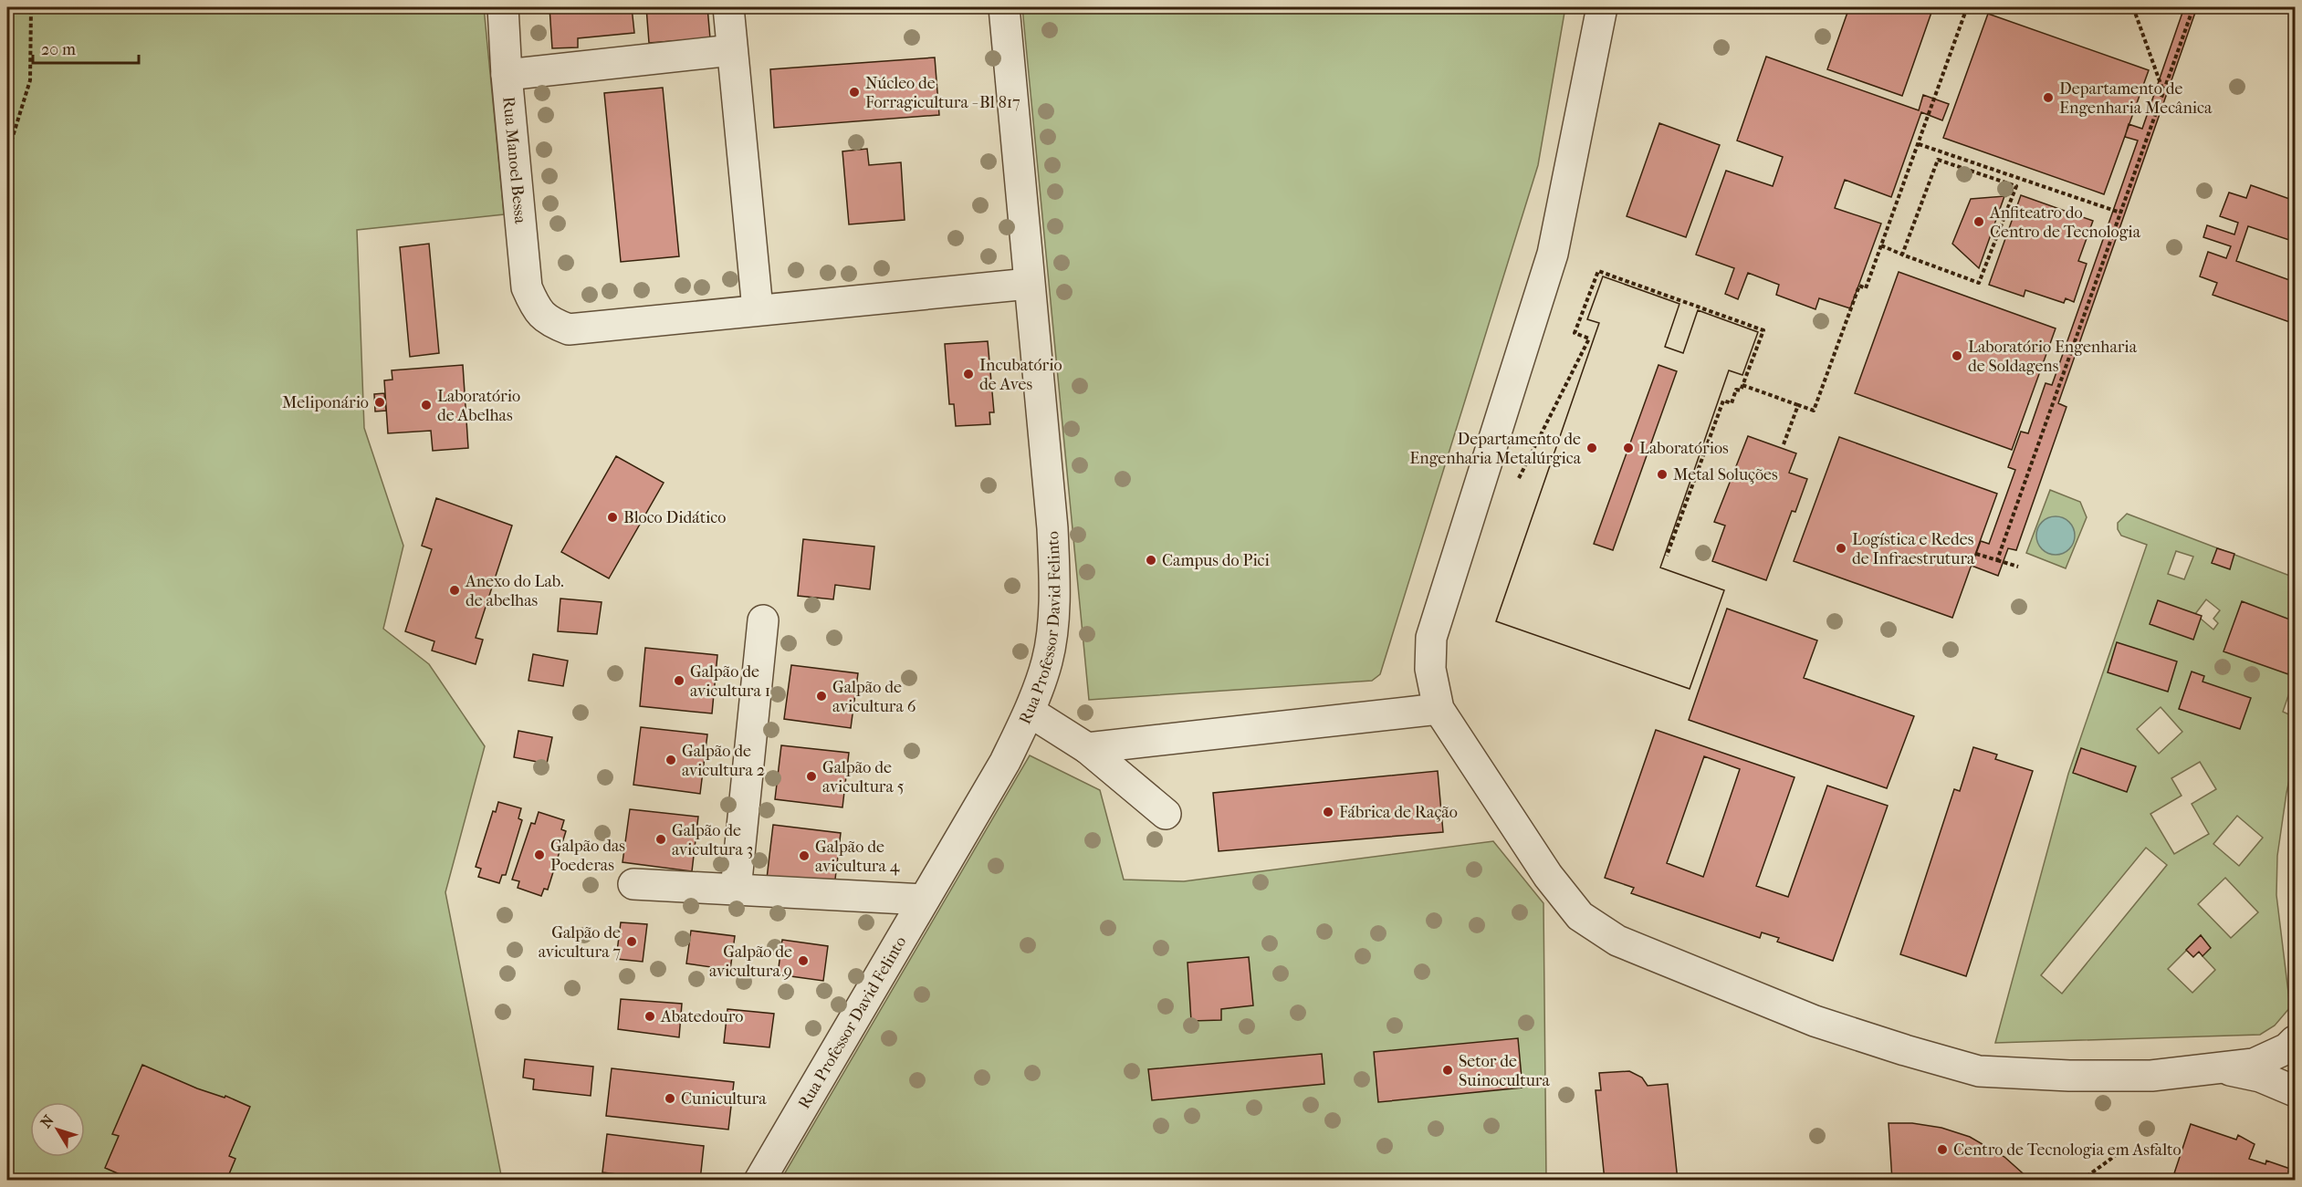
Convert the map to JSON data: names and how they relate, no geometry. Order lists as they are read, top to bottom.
{
  "streets": {
    "street": ["Rua Manoel Bessa", "Rua Professor David Felinto"]
  },
  "places": [
    "Núcleo de Forragicultura - Bl 817",
    "Departamento de Engenharia Mecânica",
    "Anfiteatro do Centro de Tecnologia",
    "Laboratório Engenharia de Soldagens",
    "Incubatório de Aves",
    "Meliponário",
    "Laboratório de Abelhas",
    "Departamento de Engenharia Metalúrgica",
    "Laboratórios",
    "Metal Soluções",
    "Bloco Didático",
    "Logística e Redes de Infraestrutura",
    "Campus do Pici",
    "Anexo do Lab. de abelhas",
    "Galpão de avicultura 1",
    "Galpão de avicultura 6",
    "Galpão de avicultura 2",
    "Galpão de avicultura 5",
    "Fábrica de Ração",
    "Galpão de avicultura 3",
    "Galpão das Poederas",
    "Galpão de avicultura 4",
    "Galpão de avicultura 7",
    "Galpão de avicultura 9",
    "Abatedouro",
    "Setor de Suinocultura",
    "Cunicultura",
    "Centro de Tecnologia em Asfalto"
  ],
  "scale_bar": "20 m",
  "north": "top left"
}
